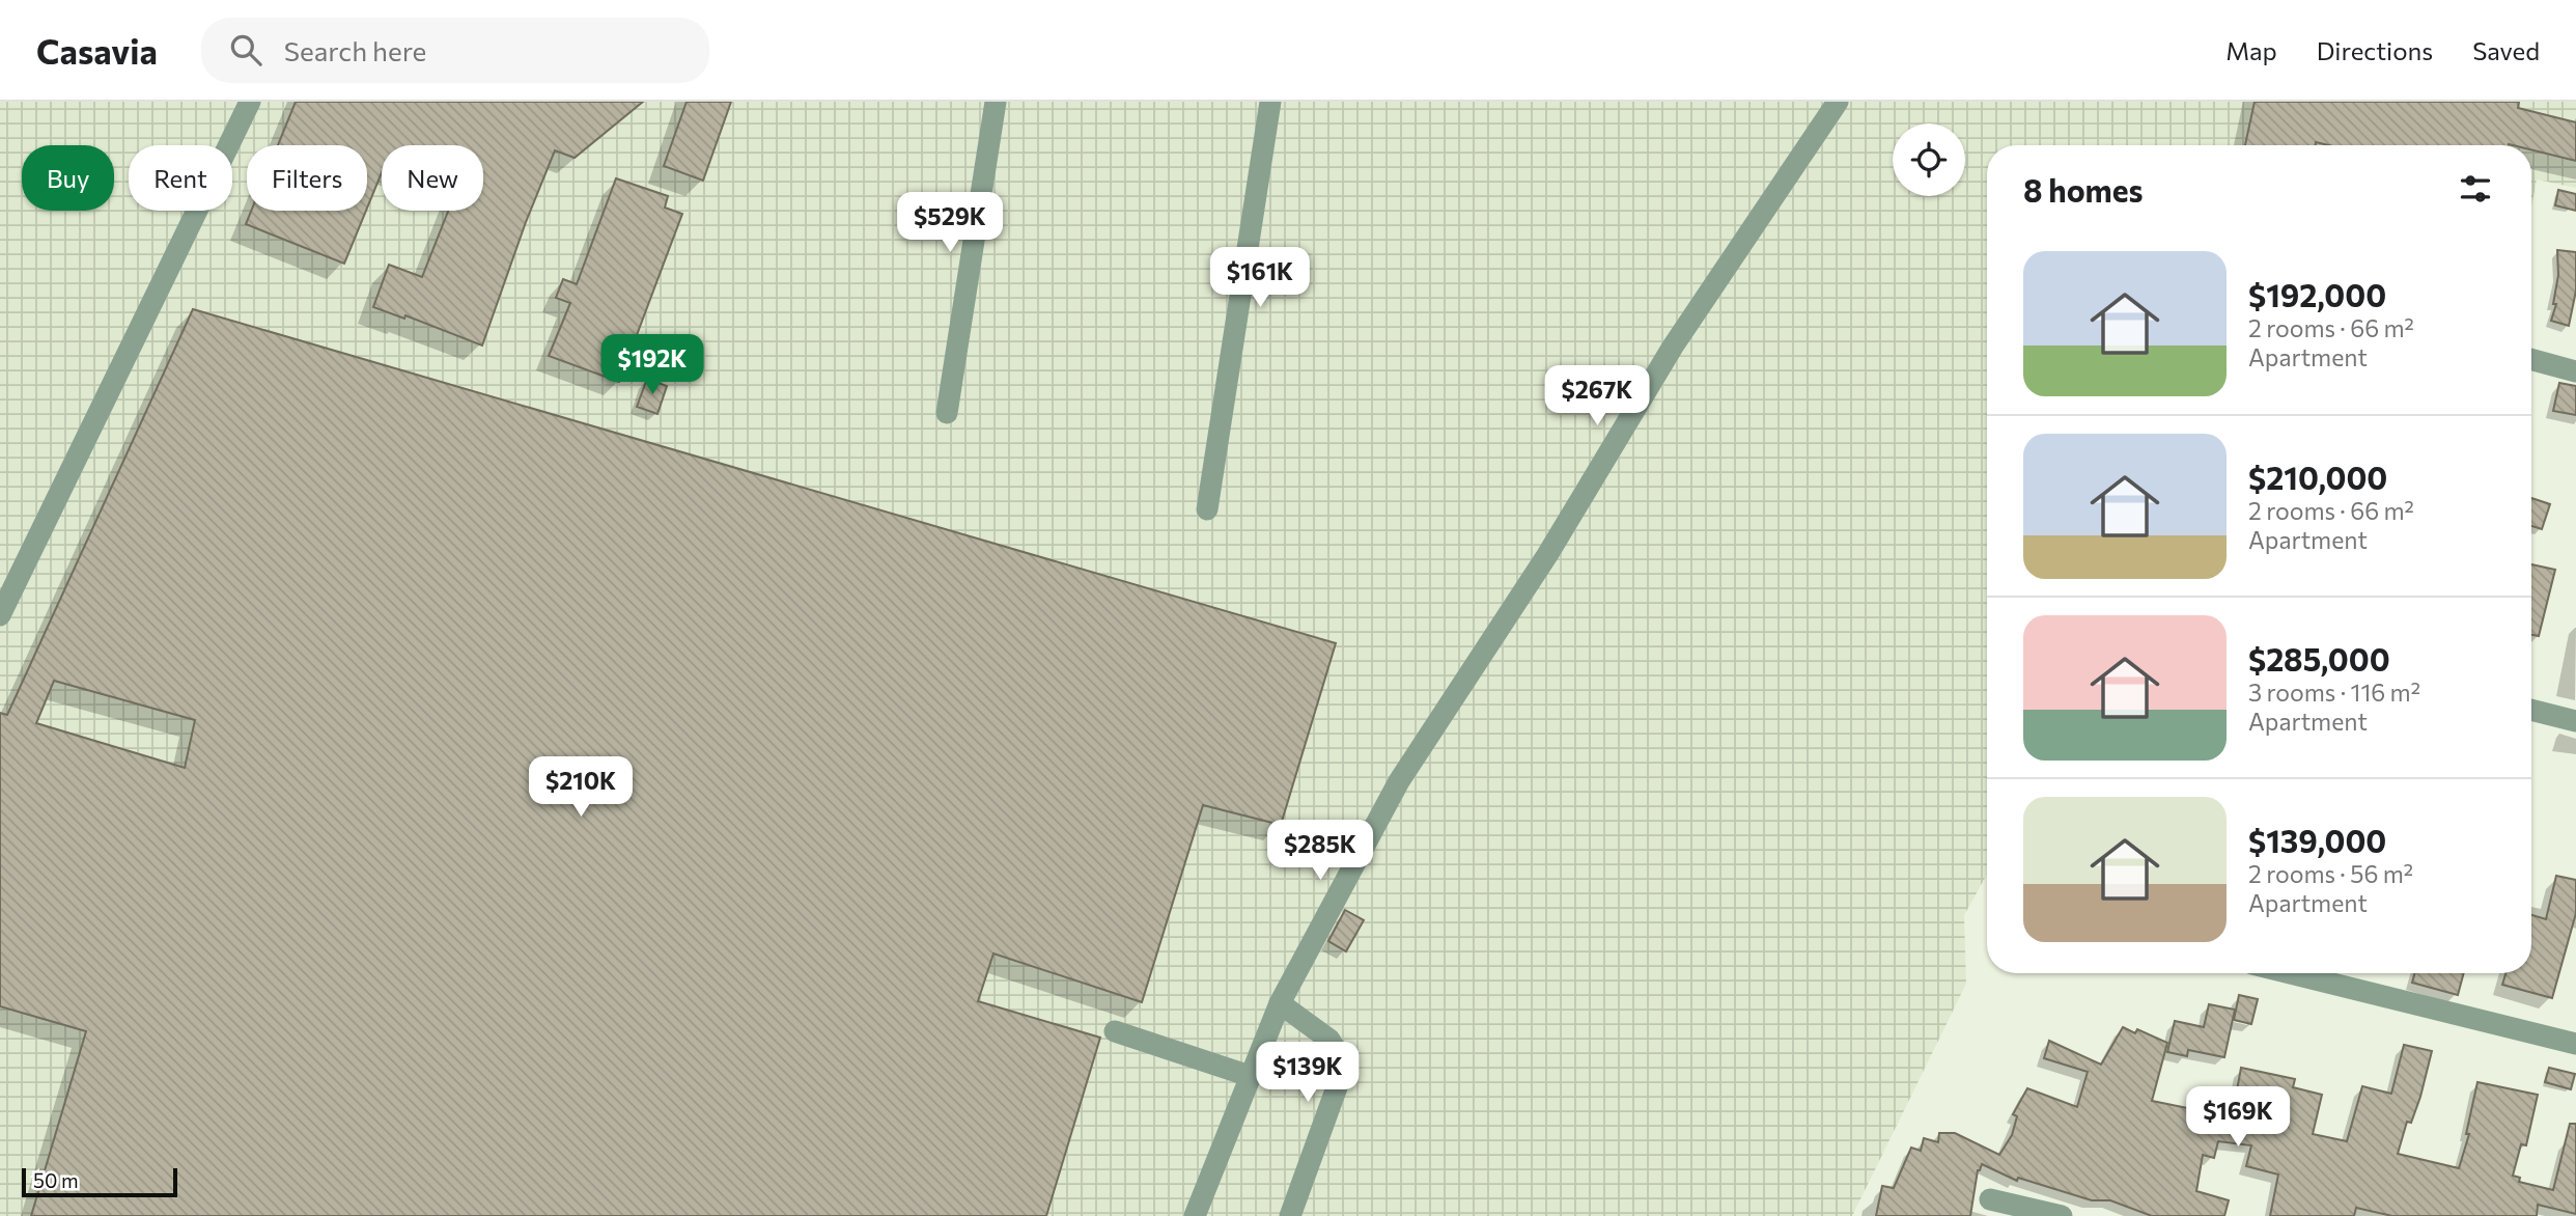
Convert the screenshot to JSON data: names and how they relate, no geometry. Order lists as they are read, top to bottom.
{
  "scale_bar": "50 m",
  "page": {
    "header": "Casavia",
    "search": "Search here",
    "nav": ["Map", "Directions", "Saved"],
    "chip": [
      "Buy",
      "Rent",
      "Filters",
      "New"
    ],
    "heading": "8 homes",
    "price": [
      "$529K",
      "$161K",
      "$192K",
      "$267K",
      "$210K",
      "$285K",
      "$139K",
      "$169K"
    ],
    "list": [
      {
        "name": "$192,000",
        "note": "2 rooms · 66 m² · Apartment"
      },
      {
        "name": "$210,000",
        "note": "2 rooms · 66 m² · Apartment"
      },
      {
        "name": "$285,000",
        "note": "3 rooms · 116 m² · Apartment"
      },
      {
        "name": "$139,000",
        "note": "2 rooms · 56 m² · Apartment"
      }
    ],
    "scale": "50 m"
  }
}
